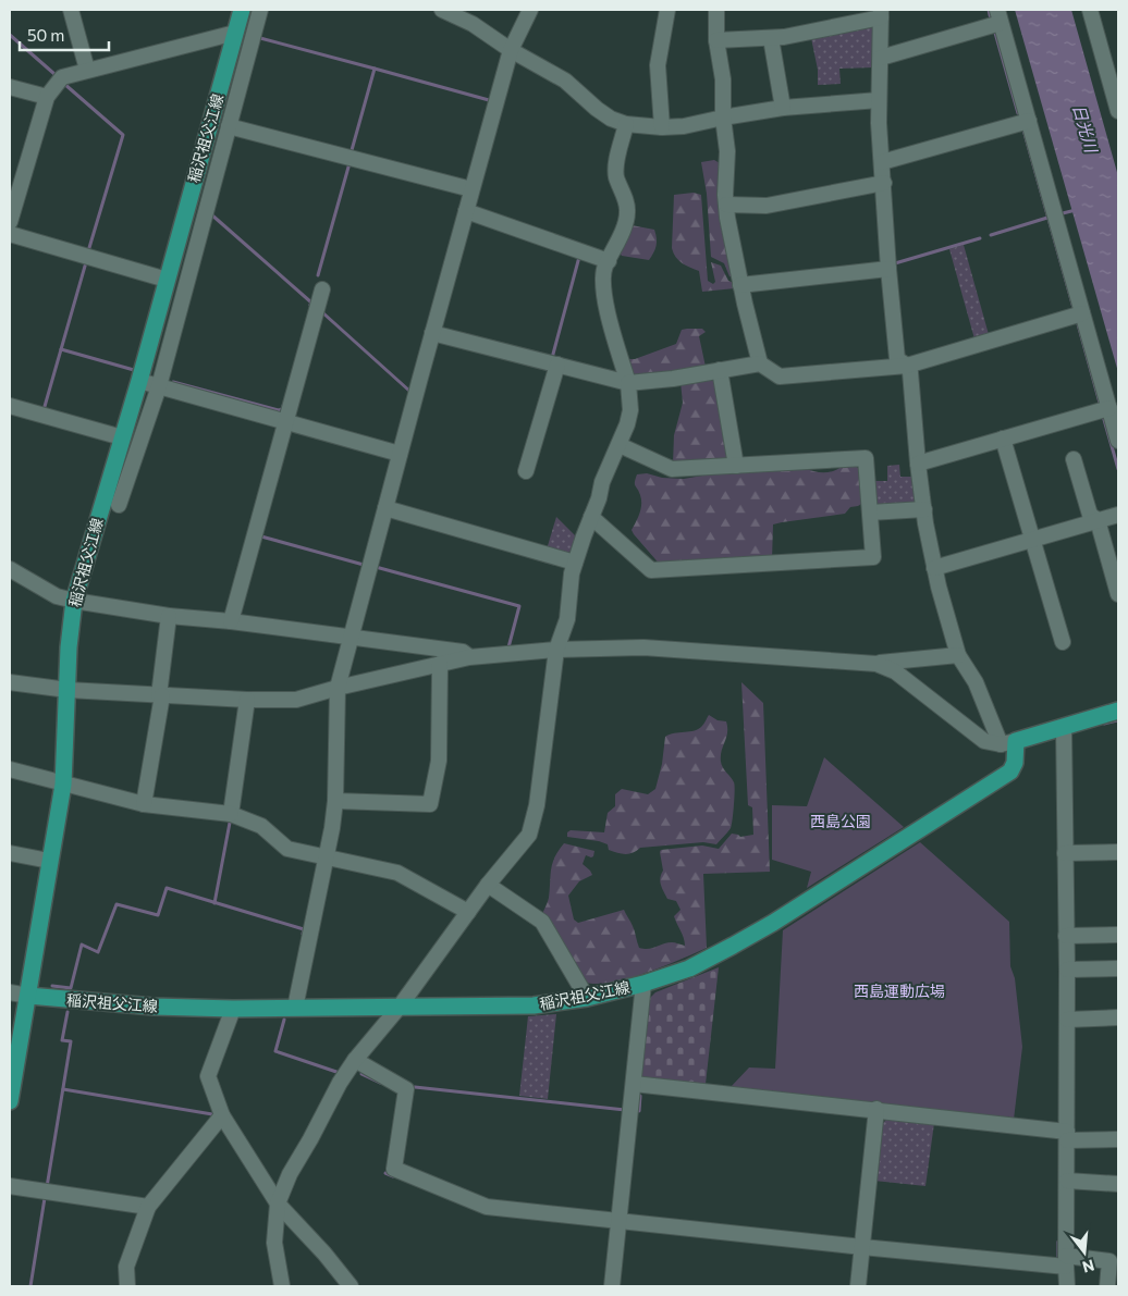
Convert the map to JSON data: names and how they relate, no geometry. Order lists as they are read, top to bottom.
{
  "streets": {
    "main road": ["稲沢祖父江線"]
  },
  "water": ["日光川"],
  "parks": ["西島公園", "西島運動広場"],
  "scale_bar": "50 m",
  "north": "bottom"
}
